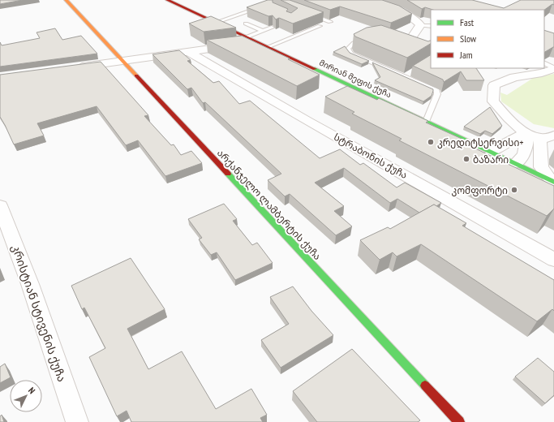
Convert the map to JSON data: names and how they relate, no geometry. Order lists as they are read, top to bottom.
{
  "streets": {
    "street": [
      "მირიან მეფის ქუჩა",
      "სტრაბონის ქუჩა",
      "არქანჯელო ლამბერტის ქუჩა",
      "კრისტიან სტივენის ქუჩა"
    ]
  },
  "places": ["კრედიტსერვისი+", "ბაზარი", "კომფორტი"],
  "legend": ["Fast", "Slow", "Jam"],
  "north": "top right"
}
